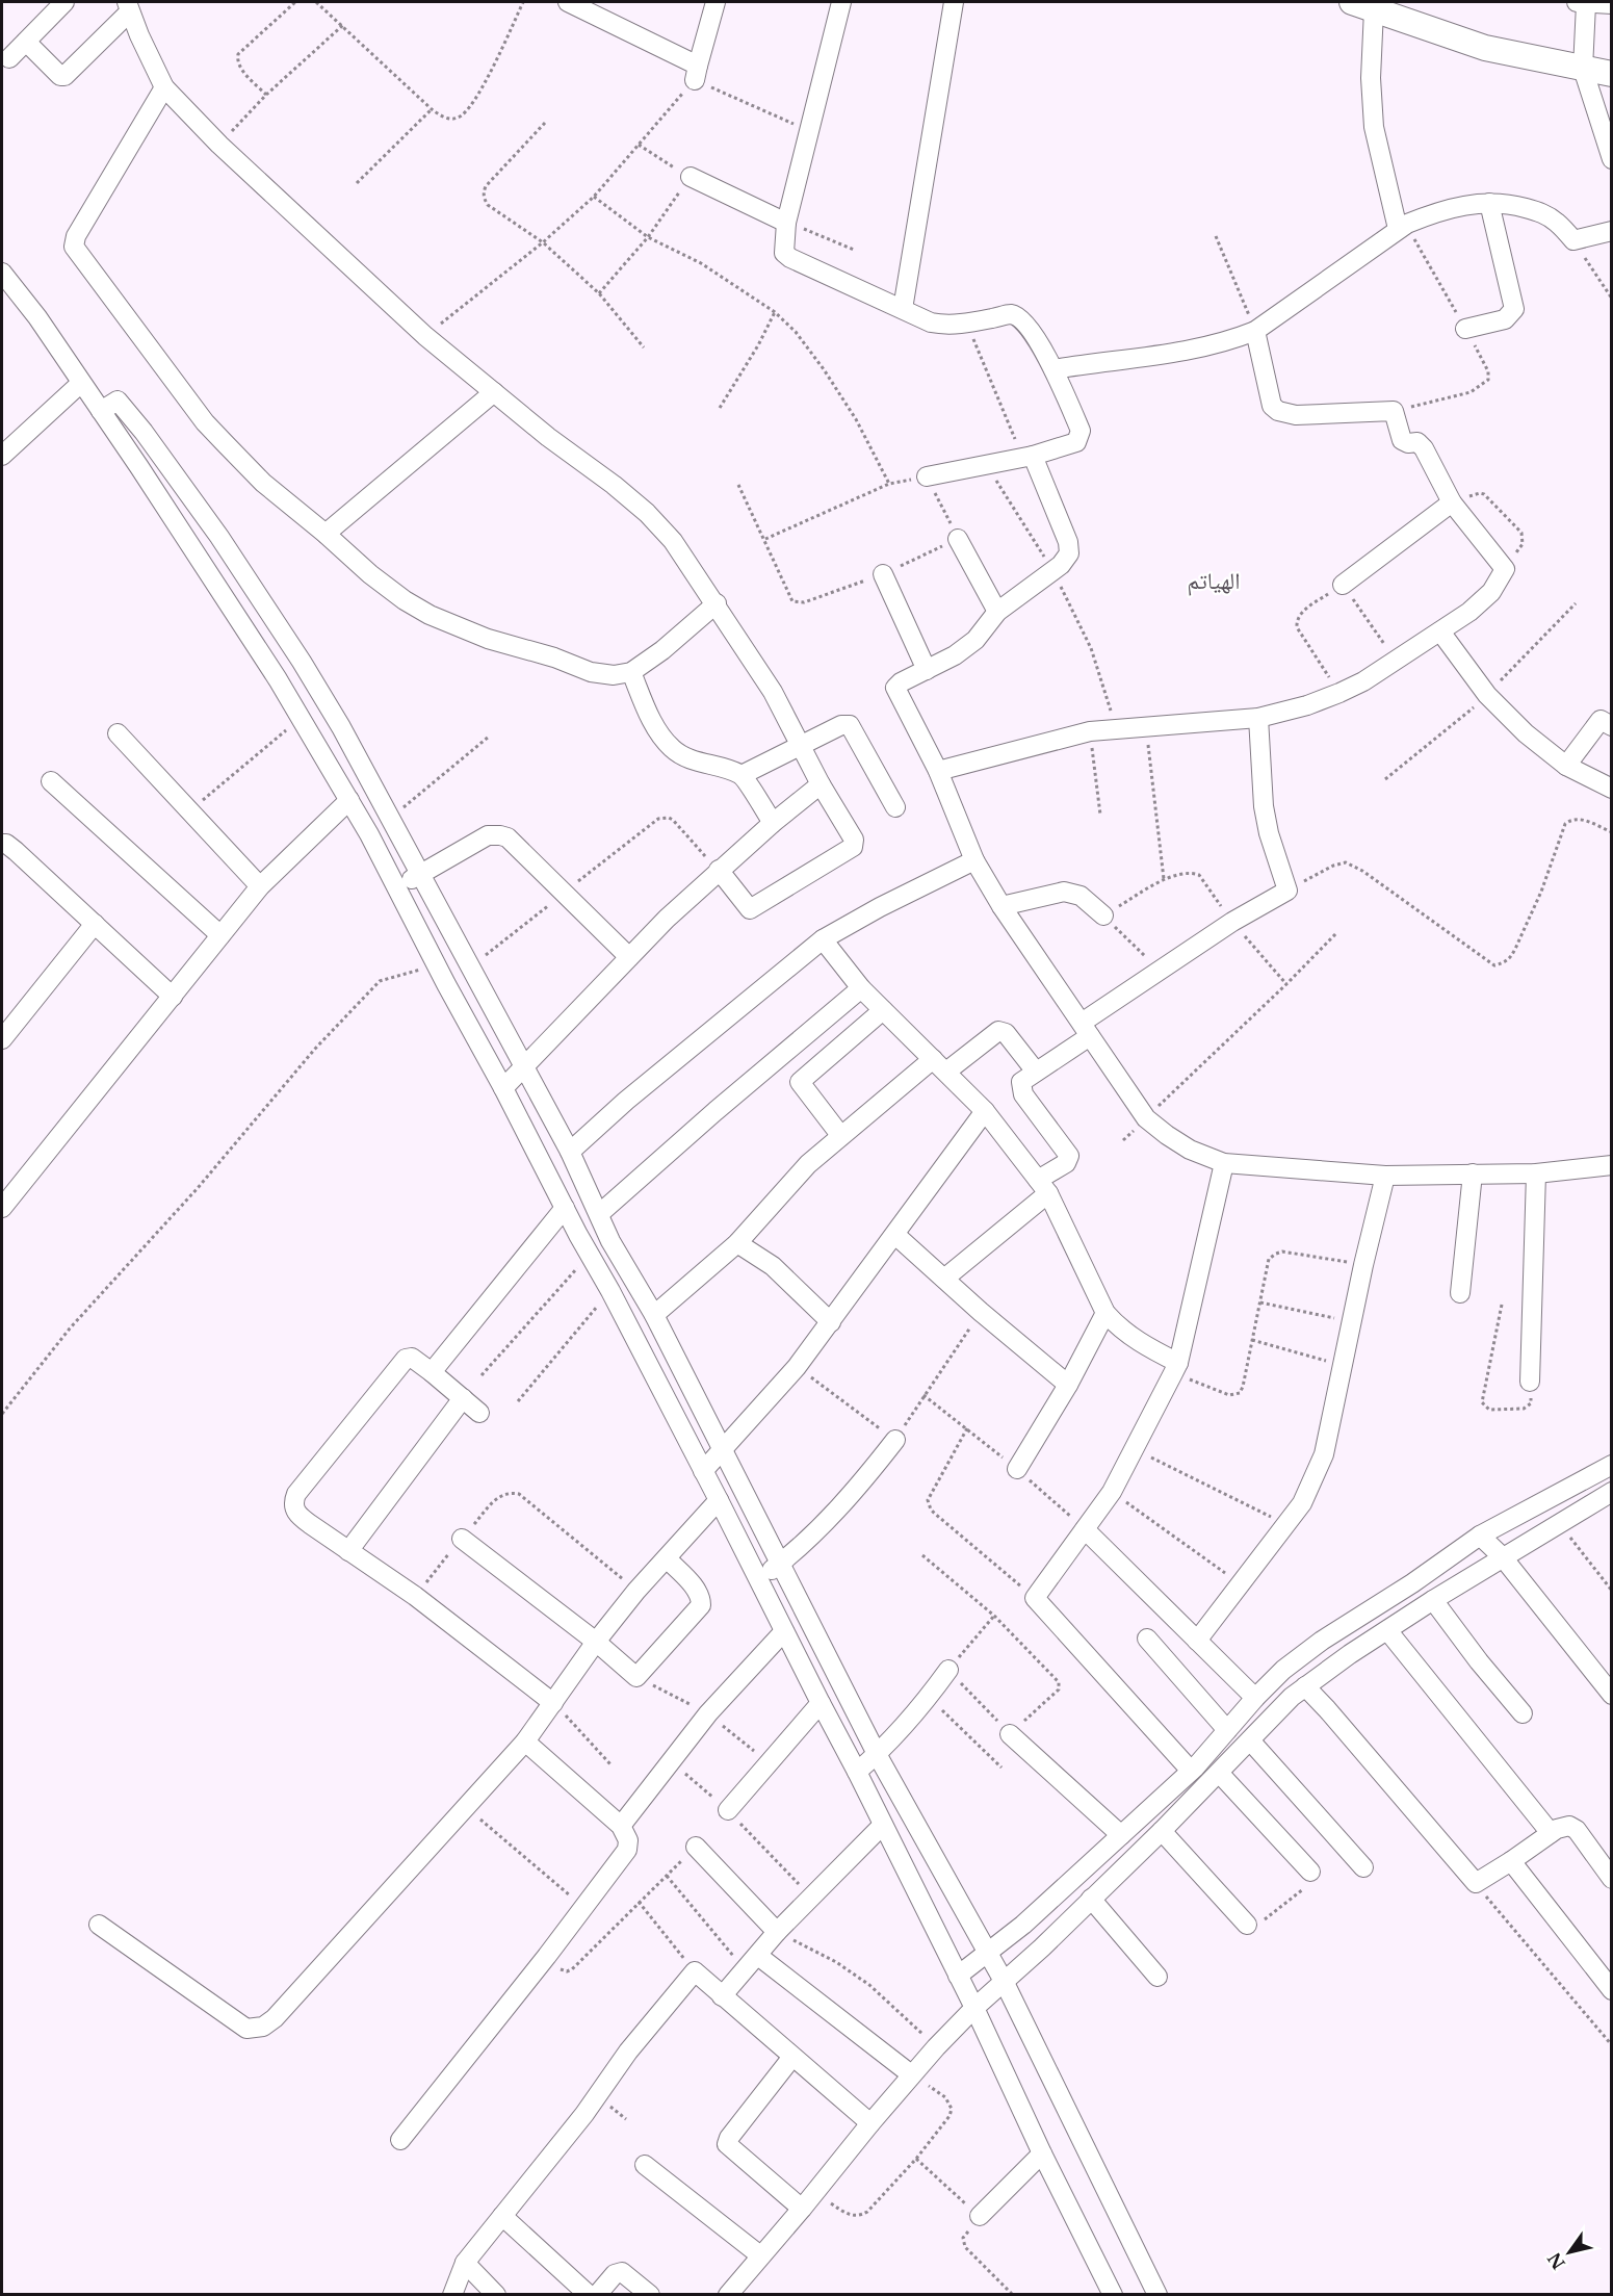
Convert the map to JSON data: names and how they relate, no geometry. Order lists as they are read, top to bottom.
{
  "districts": ["الهياتم"],
  "north": "bottom left"
}
